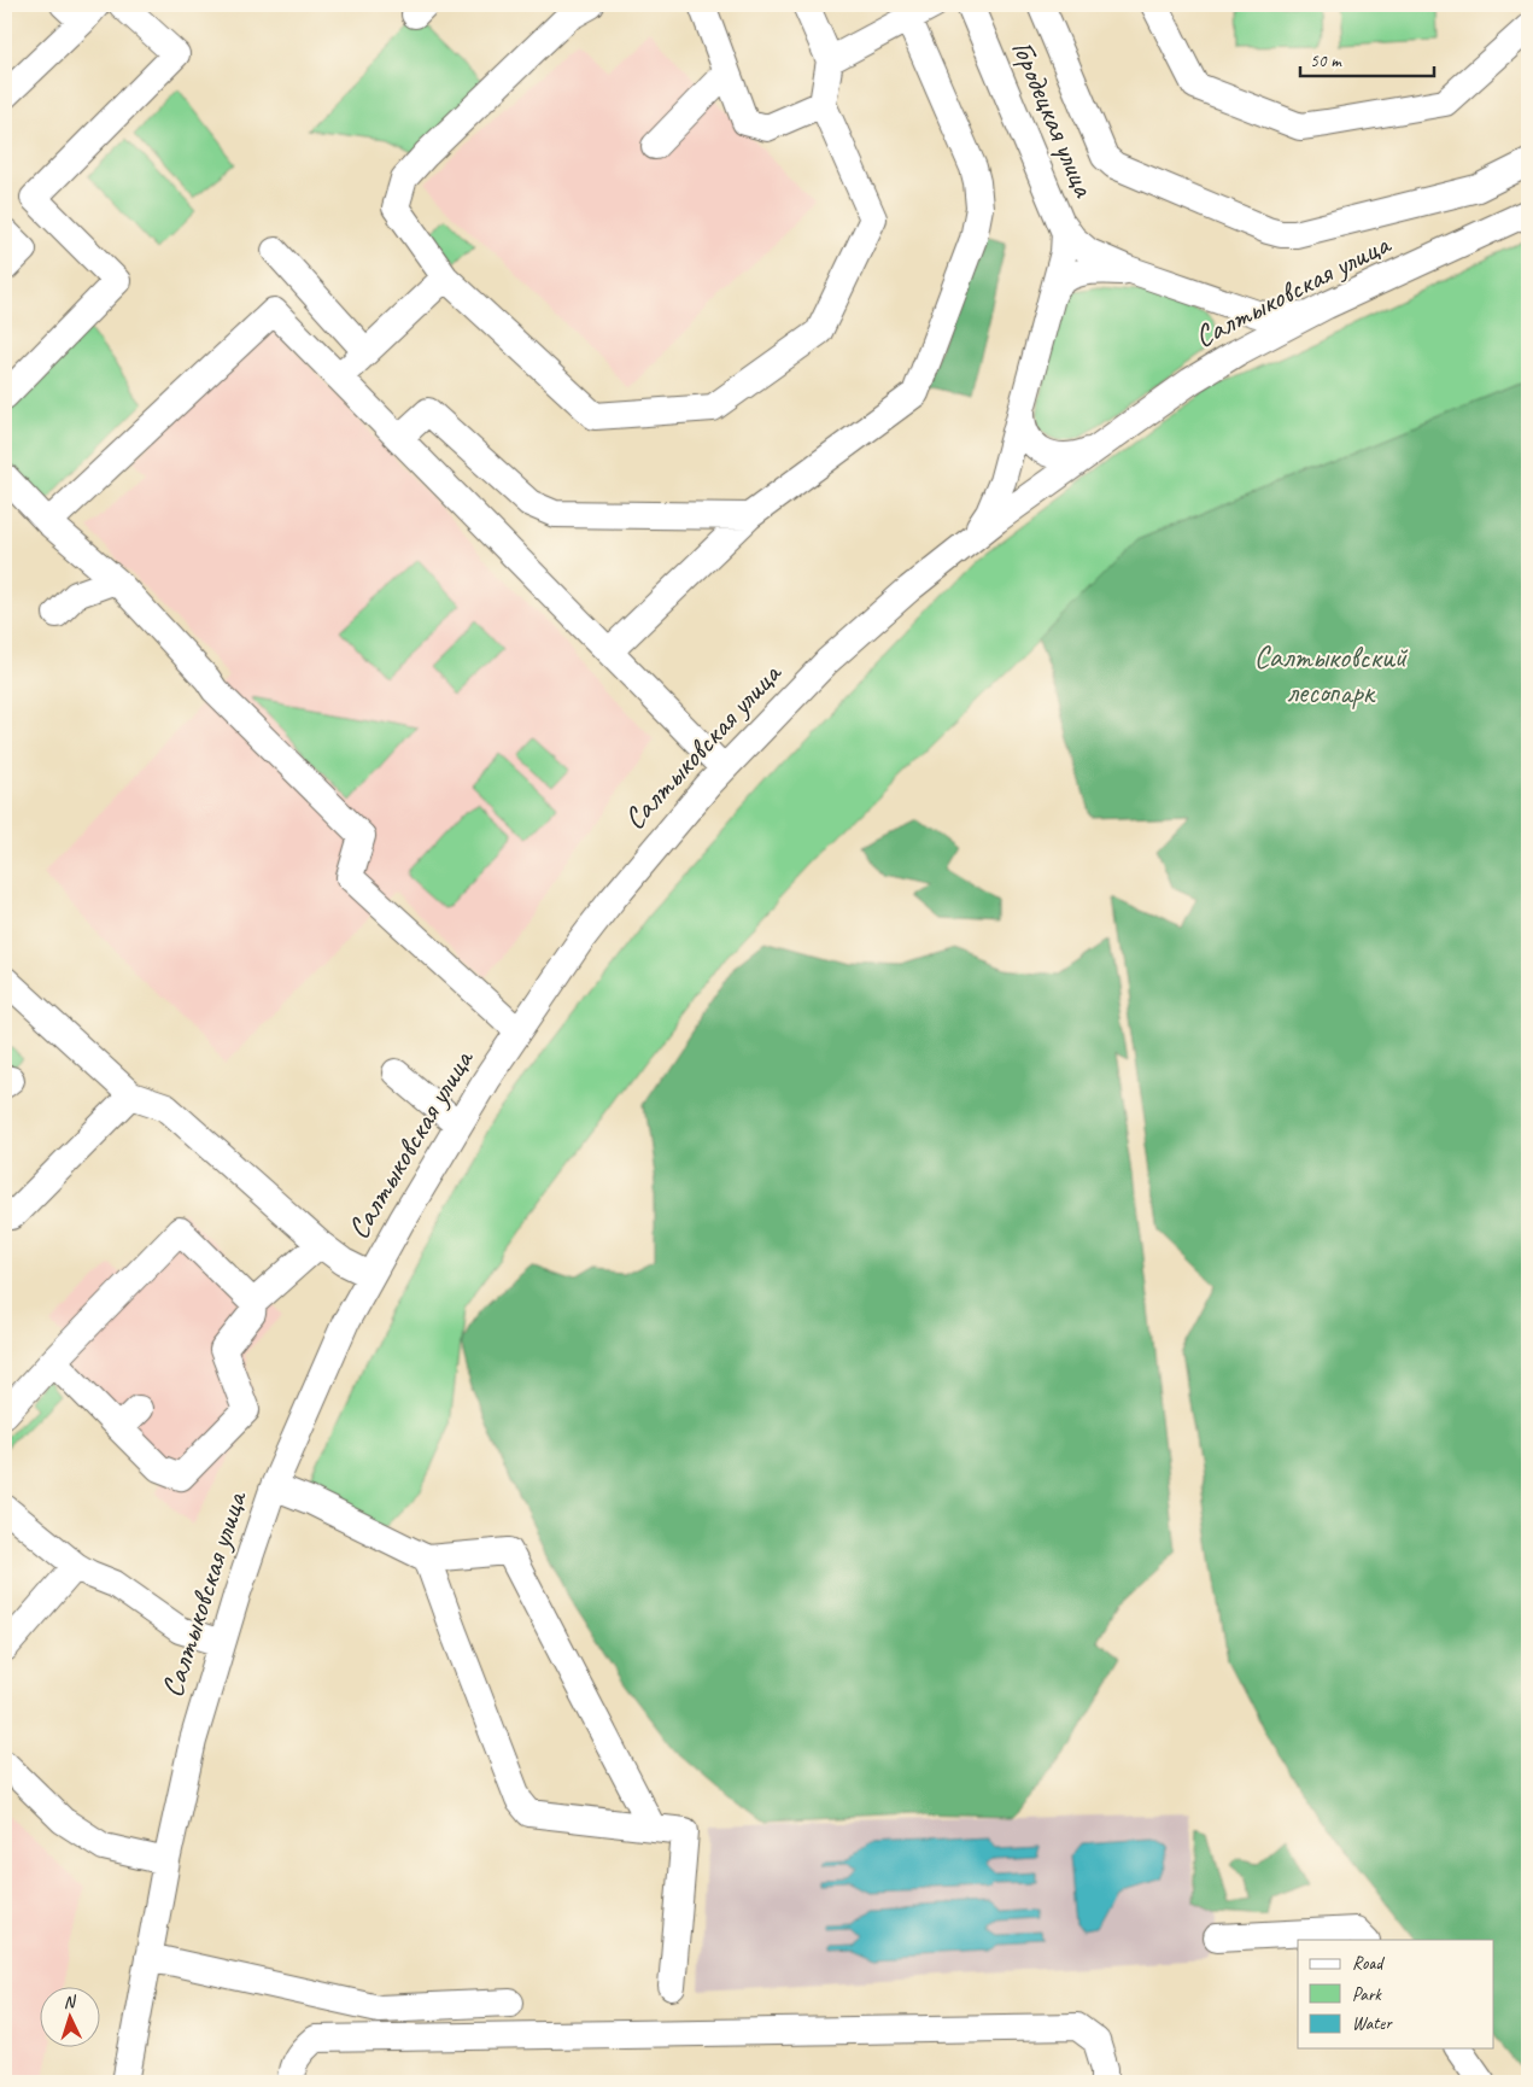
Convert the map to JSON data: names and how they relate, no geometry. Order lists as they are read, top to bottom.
{
  "streets": {
    "street": ["Городецкая улица", "Салтыковская улица"]
  },
  "parks": ["Салтыковский лесопарк"],
  "legend": ["Road", "Park", "Water"],
  "scale_bar": "50 m",
  "north": "top"
}
